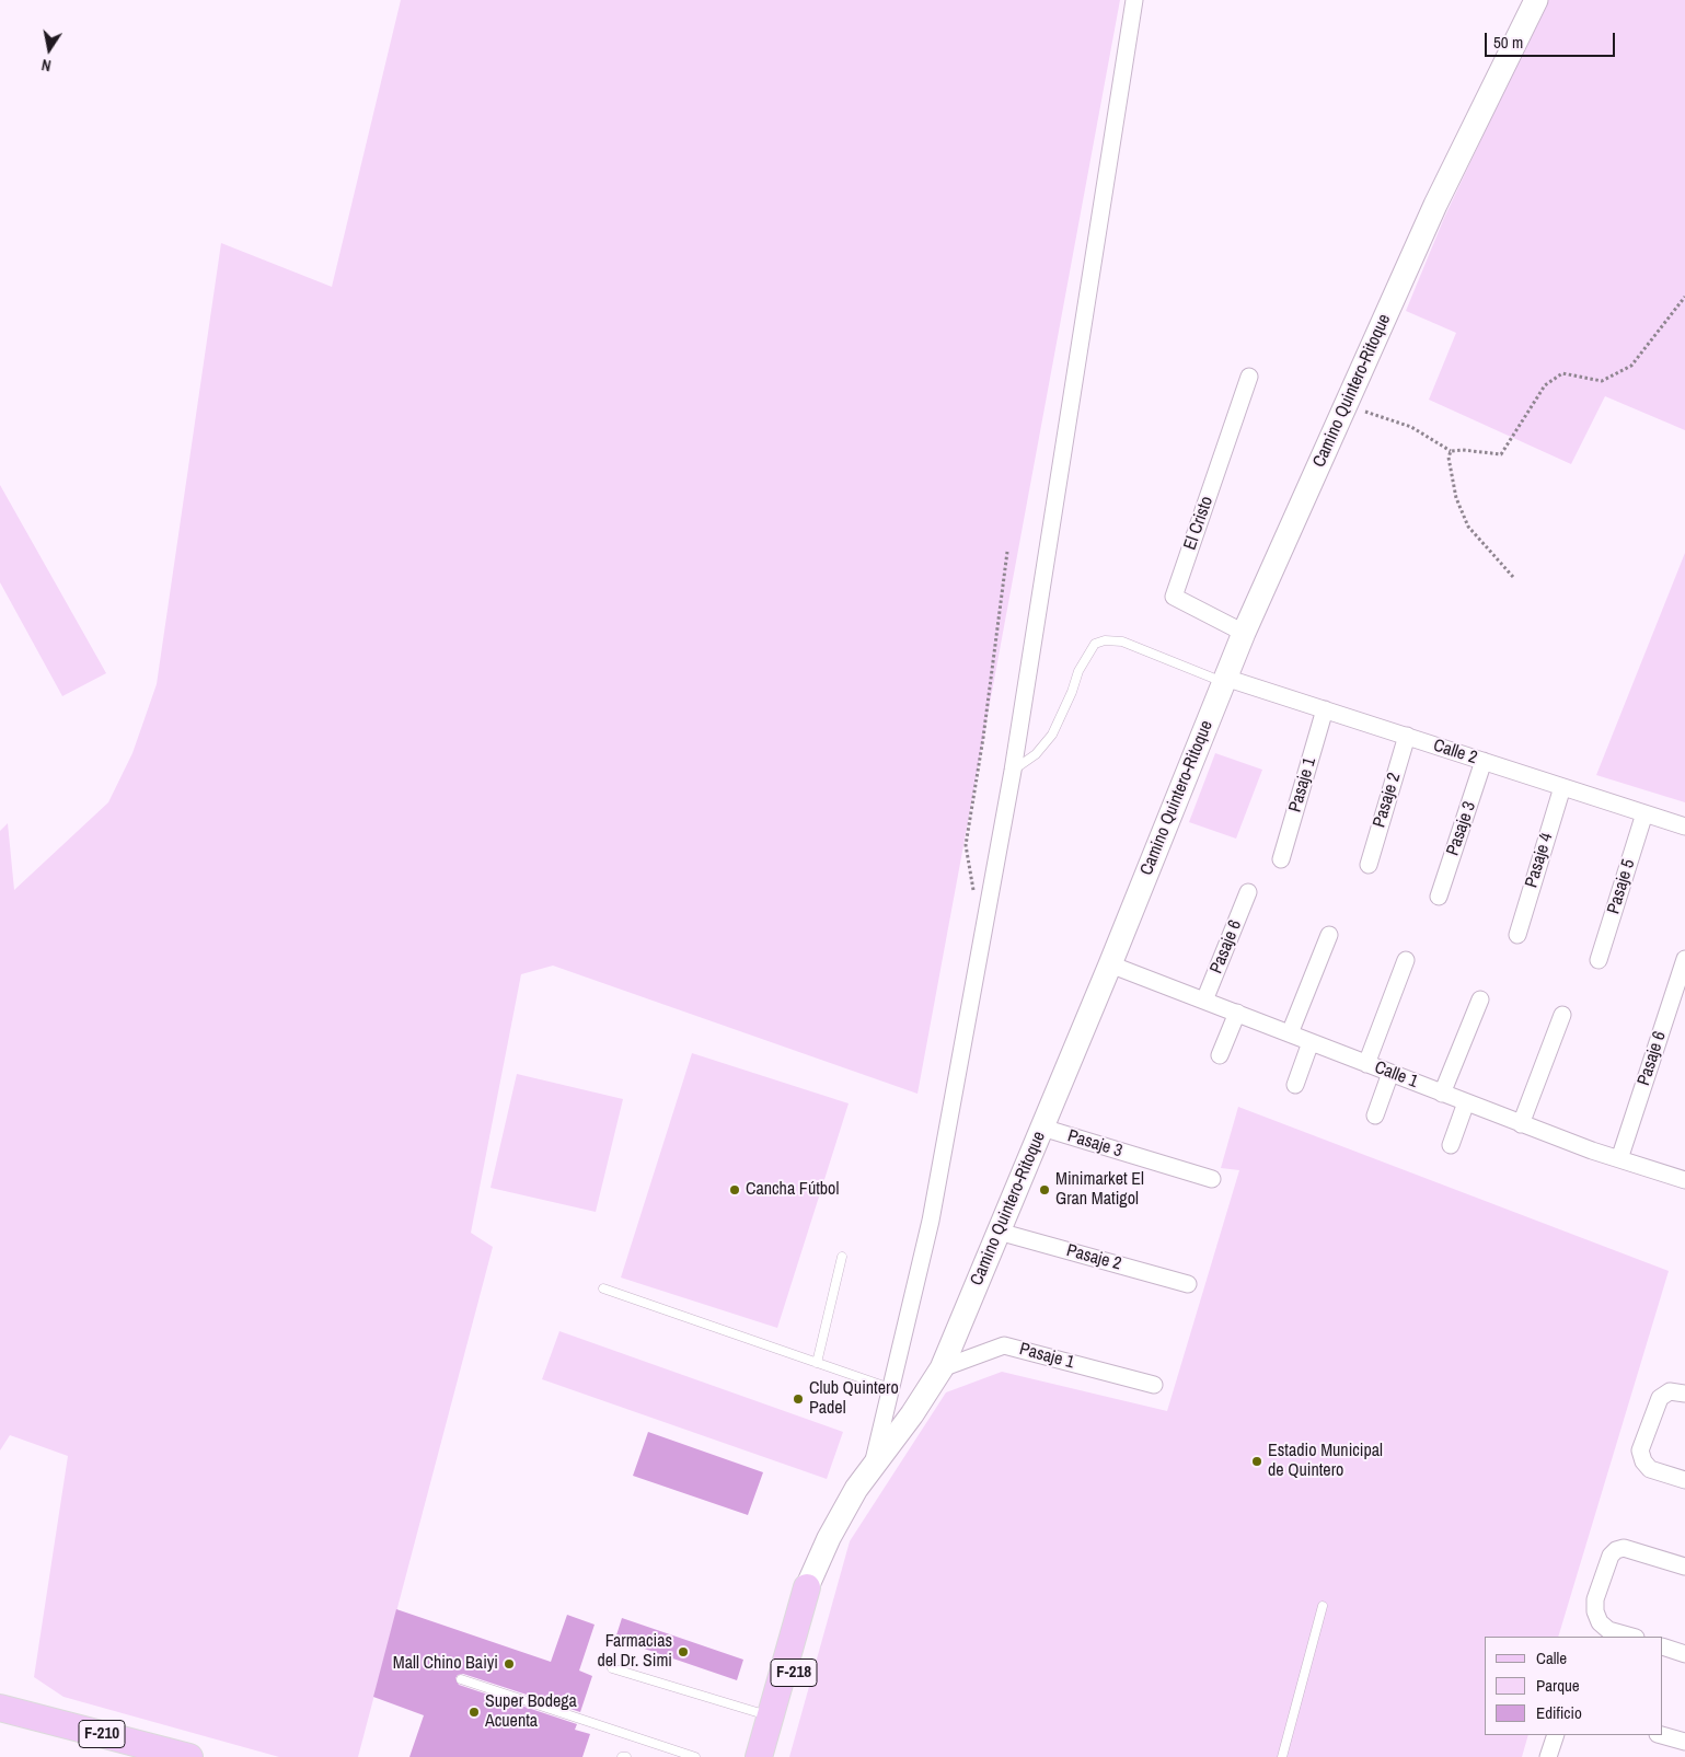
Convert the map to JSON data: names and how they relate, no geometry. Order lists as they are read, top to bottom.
{
  "streets": {
    "main road": ["Camino Quintero-Ritoque", "F-218", "F-210"],
    "street": [
      "El Cristo",
      "Calle 2",
      "Pasaje 1",
      "Pasaje 2",
      "Pasaje 3",
      "Pasaje 4",
      "Pasaje 5",
      "Pasaje 6",
      "Calle 1"
    ]
  },
  "crossings": [
    ["Camino Quintero-Ritoque", "El Cristo"],
    ["Camino Quintero-Ritoque", "Calle 2"],
    ["Camino Quintero-Ritoque", "Pasaje 1"],
    ["Camino Quintero-Ritoque", "Pasaje 2"],
    ["Camino Quintero-Ritoque", "Pasaje 3"],
    ["Camino Quintero-Ritoque", "Calle 1"],
    ["Calle 2", "Pasaje 1"],
    ["Calle 2", "Pasaje 2"],
    ["Calle 2", "Pasaje 3"],
    ["Calle 2", "Pasaje 4"],
    ["Calle 2", "Pasaje 5"],
    ["Pasaje 6", "Calle 1"]
  ],
  "places": [
    "Cancha Fútbol",
    "Minimarket El Gran Matigol",
    "Club Quintero Padel",
    "Estadio Municipal de Quintero",
    "Farmacias del Dr. Simi",
    "Mall Chino Baiyi",
    "Super Bodega Acuenta"
  ],
  "legend": ["Calle", "Parque", "Edificio"],
  "scale_bar": "50 m",
  "north": "bottom"
}
